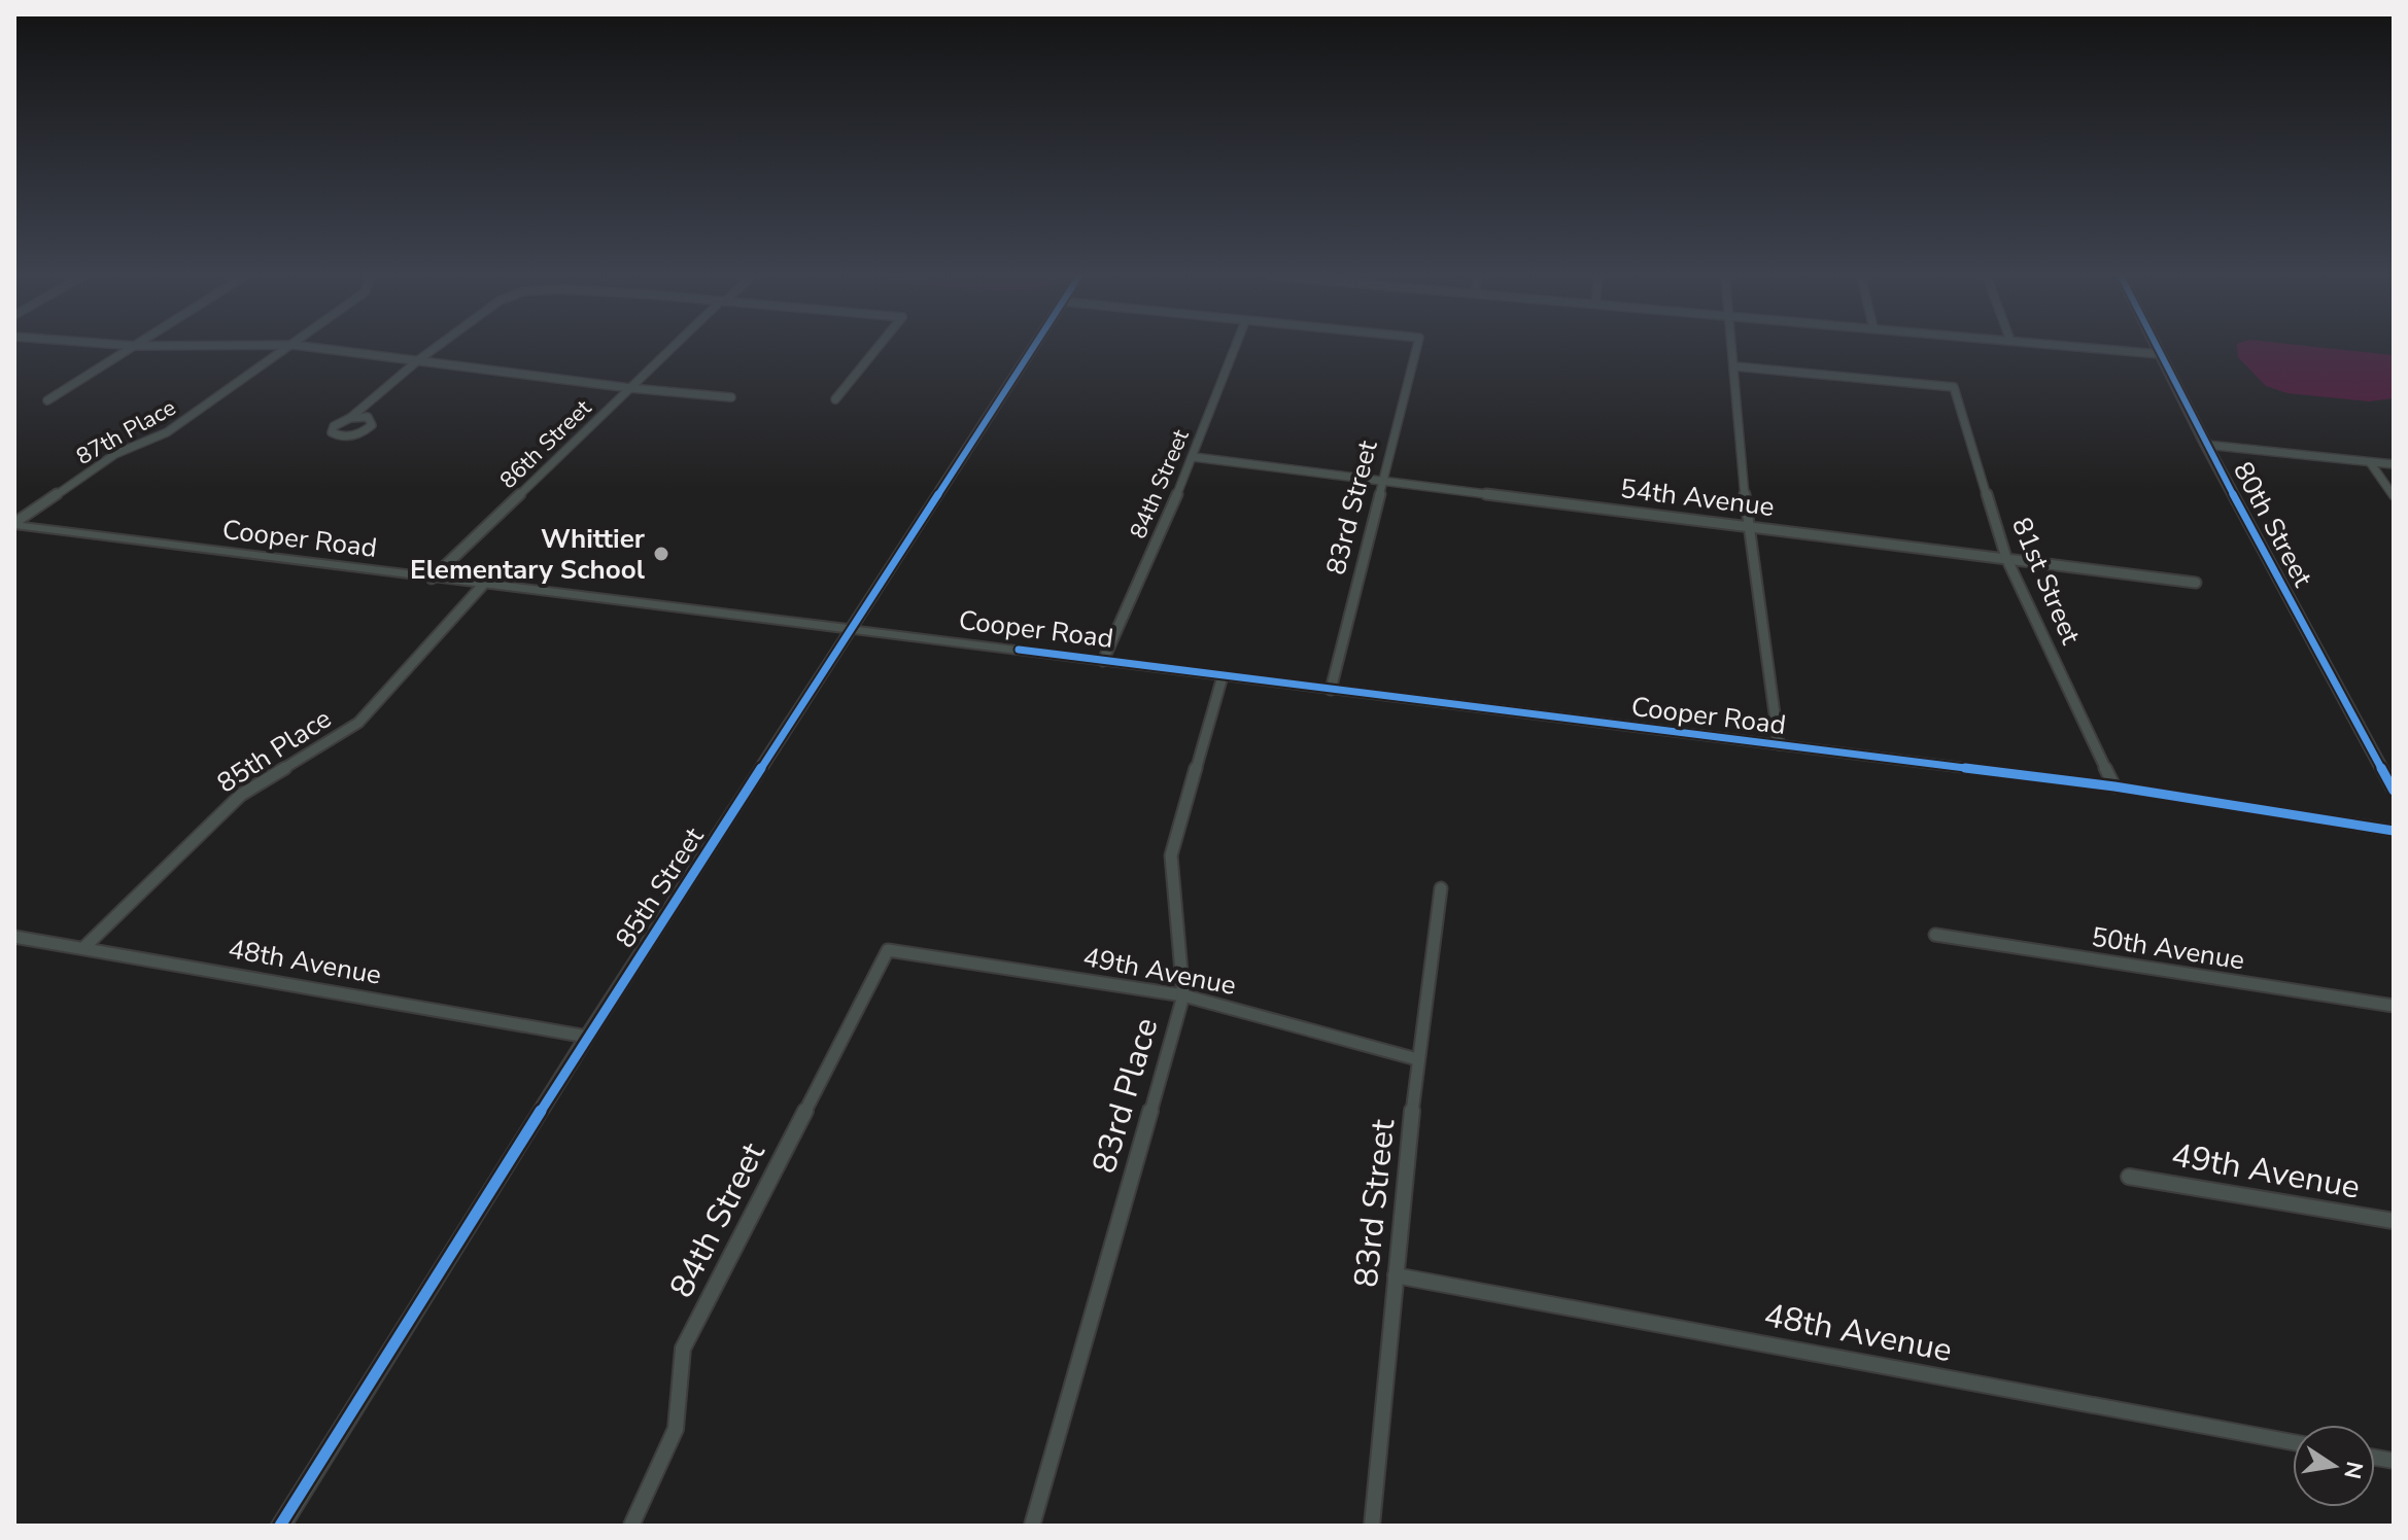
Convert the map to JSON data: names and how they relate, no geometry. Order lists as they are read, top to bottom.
{
  "streets": {
    "street": [
      "87th Place",
      "86th Street",
      "84th Street",
      "54th Avenue",
      "83rd Street",
      "80th Street",
      "Cooper Road",
      "81st Street",
      "85th Place",
      "85th Street",
      "50th Avenue",
      "48th Avenue",
      "49th Avenue",
      "83rd Place"
    ]
  },
  "crossings": [
    ["87th Place", "Cooper Road"],
    ["86th Street", "Cooper Road"],
    ["84th Street", "54th Avenue"],
    ["84th Street", "Cooper Road"],
    ["84th Street", "49th Avenue"],
    ["54th Avenue", "83rd Street"],
    ["54th Avenue", "81st Street"],
    ["83rd Street", "Cooper Road"],
    ["83rd Street", "48th Avenue"],
    ["83rd Street", "49th Avenue"],
    ["Cooper Road", "81st Street"],
    ["Cooper Road", "85th Place"],
    ["Cooper Road", "85th Street"],
    ["Cooper Road", "83rd Place"],
    ["85th Place", "48th Avenue"],
    ["85th Street", "48th Avenue"],
    ["49th Avenue", "83rd Place"]
  ],
  "places": ["Whittier Elementary School"],
  "north": "right"
}
